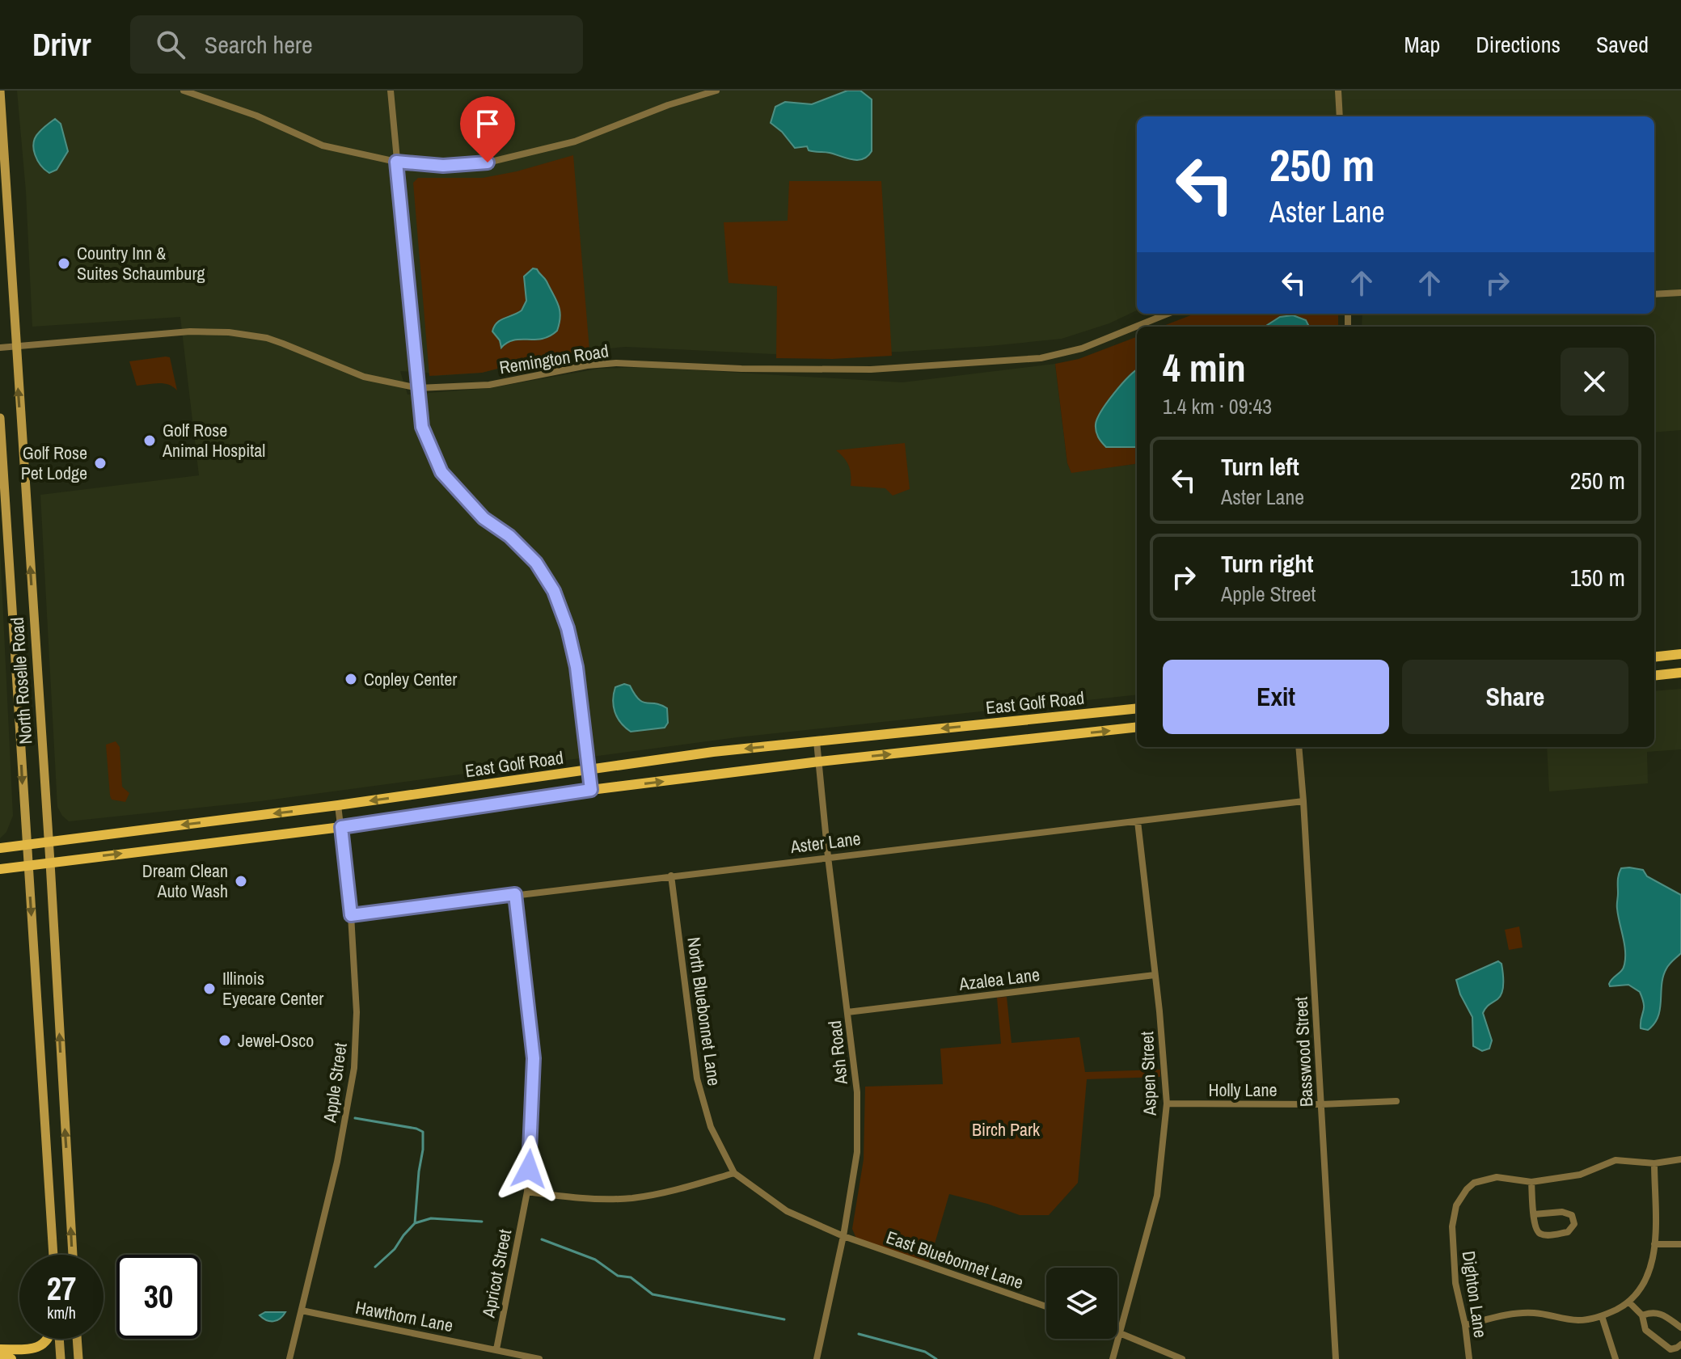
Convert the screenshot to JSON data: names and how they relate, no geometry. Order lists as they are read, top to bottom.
{
  "streets": {
    "main road": ["North Roselle Road", "East Golf Road"],
    "street": [
      "Remington Road",
      "Aster Lane",
      "Azalea Lane",
      "North Bluebonnet Lane",
      "Basswood Street",
      "Ash Road",
      "Aspen Street",
      "Apple Street",
      "Holly Lane",
      "East Bluebonnet Lane",
      "Apricot Street",
      "Dighton Lane",
      "Hawthorn Lane"
    ]
  },
  "crossings": [
    ["Remington Road", "North Roselle Road"],
    ["North Roselle Road", "East Golf Road"],
    ["East Golf Road", "Ash Road"],
    ["East Golf Road", "Apple Street"],
    ["Aster Lane", "North Bluebonnet Lane"],
    ["Aster Lane", "Basswood Street"],
    ["Aster Lane", "Ash Road"],
    ["Aster Lane", "Aspen Street"],
    ["Aster Lane", "Apple Street"],
    ["Aster Lane", "Apricot Street"],
    ["Azalea Lane", "Ash Road"],
    ["Azalea Lane", "Aspen Street"],
    ["North Bluebonnet Lane", "Ash Road"],
    ["North Bluebonnet Lane", "East Bluebonnet Lane"],
    ["Basswood Street", "Holly Lane"],
    ["Ash Road", "East Bluebonnet Lane"],
    ["Aspen Street", "Holly Lane"],
    ["Apple Street", "Hawthorn Lane"],
    ["Apricot Street", "Hawthorn Lane"]
  ],
  "parks": ["Birch Park"],
  "places": [
    "Country Inn & Suites Schaumburg",
    "Golf Rose Animal Hospital",
    "Golf Rose Pet Lodge",
    "Copley Center",
    "Dream Clean Auto Wash",
    "Illinois Eyecare Center",
    "Jewel-Osco"
  ],
  "page": {
    "header": "Drivr",
    "search": "Search here",
    "nav": ["Map", "Directions", "Saved"],
    "turn": ["250 m", "Aster Lane"],
    "heading": ["4 min", "1.4 km · 09:43"],
    "list": [
      {
        "name": "Turn left",
        "note": "Aster Lane",
        "value": "250 m"
      },
      {
        "name": "Turn right",
        "note": "Apple Street",
        "value": "150 m"
      }
    ],
    "buttons": ["Exit", "Share"],
    "speed": "27 km/h",
    "limit": "30"
  }
}
